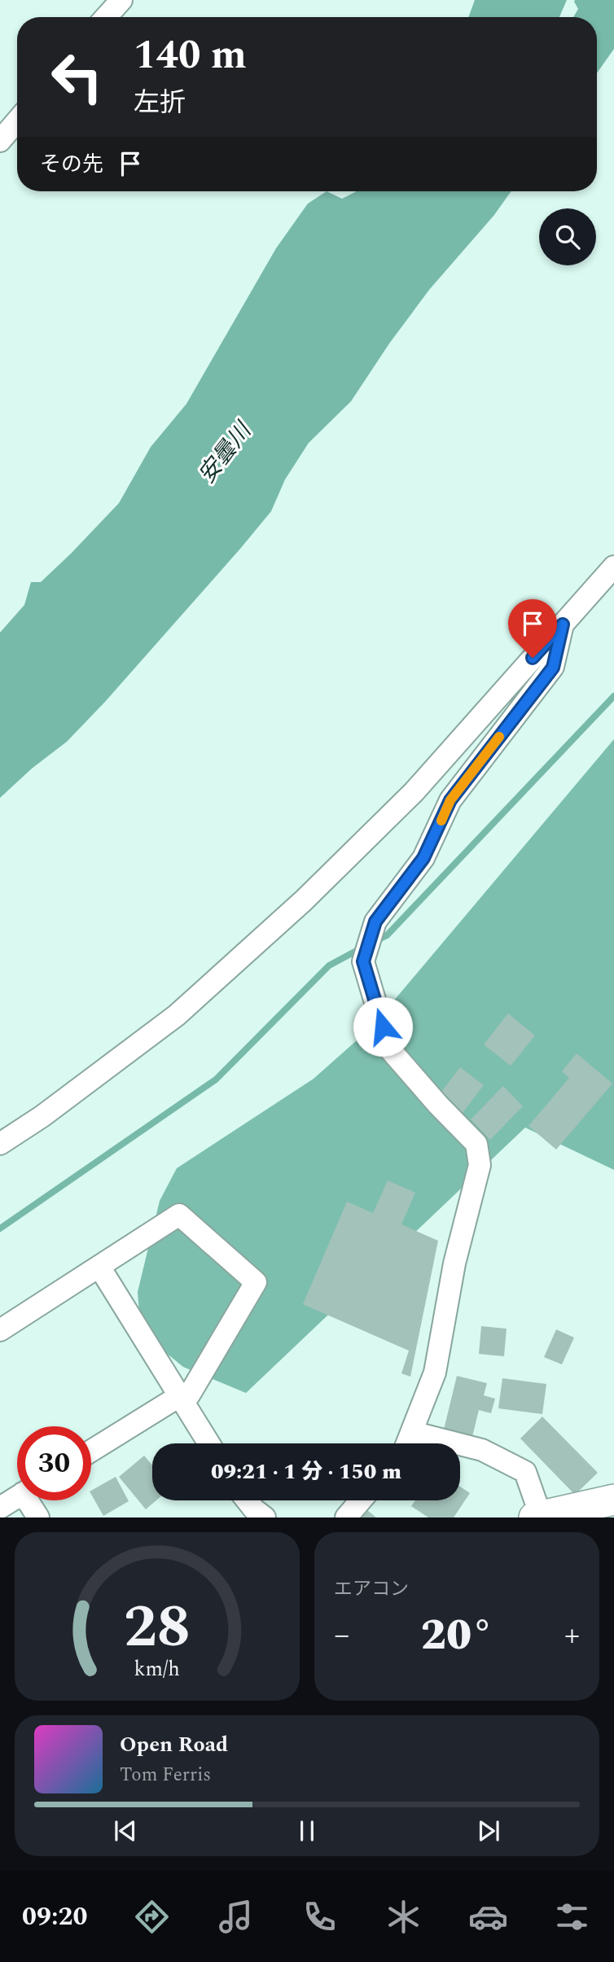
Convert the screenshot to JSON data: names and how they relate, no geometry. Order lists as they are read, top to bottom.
{
  "water": ["安曇川"],
  "page": {
    "turn": ["140 m", "左折"],
    "then": "その先",
    "limit": "30",
    "trip": "09:21 · 1 分 · 150 m",
    "tile": "エアコン",
    "heat": ["−", "20°", "+"],
    "song": ["Open Road", "Tom Ferris"],
    "tabs": "09:20",
    "gauge": ["28", "km/h"]
  }
}
